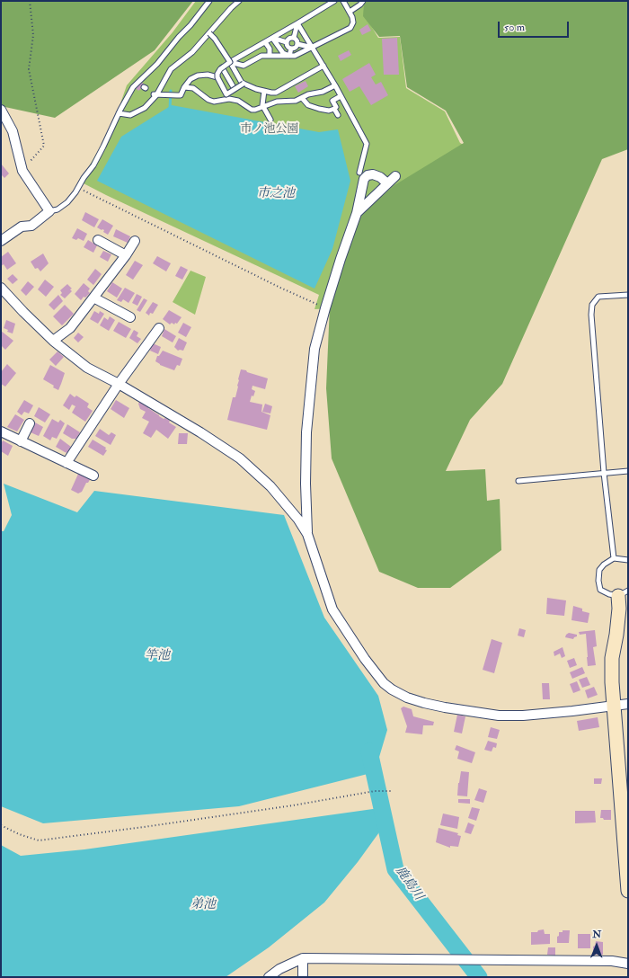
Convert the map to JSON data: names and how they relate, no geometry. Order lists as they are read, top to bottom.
{
  "water": [
    "市之池",
    "竿池",
    "鹿島川",
    "弟池"
  ],
  "parks": ["市ノ池公園"],
  "scale_bar": "50 m",
  "north": "top"
}
